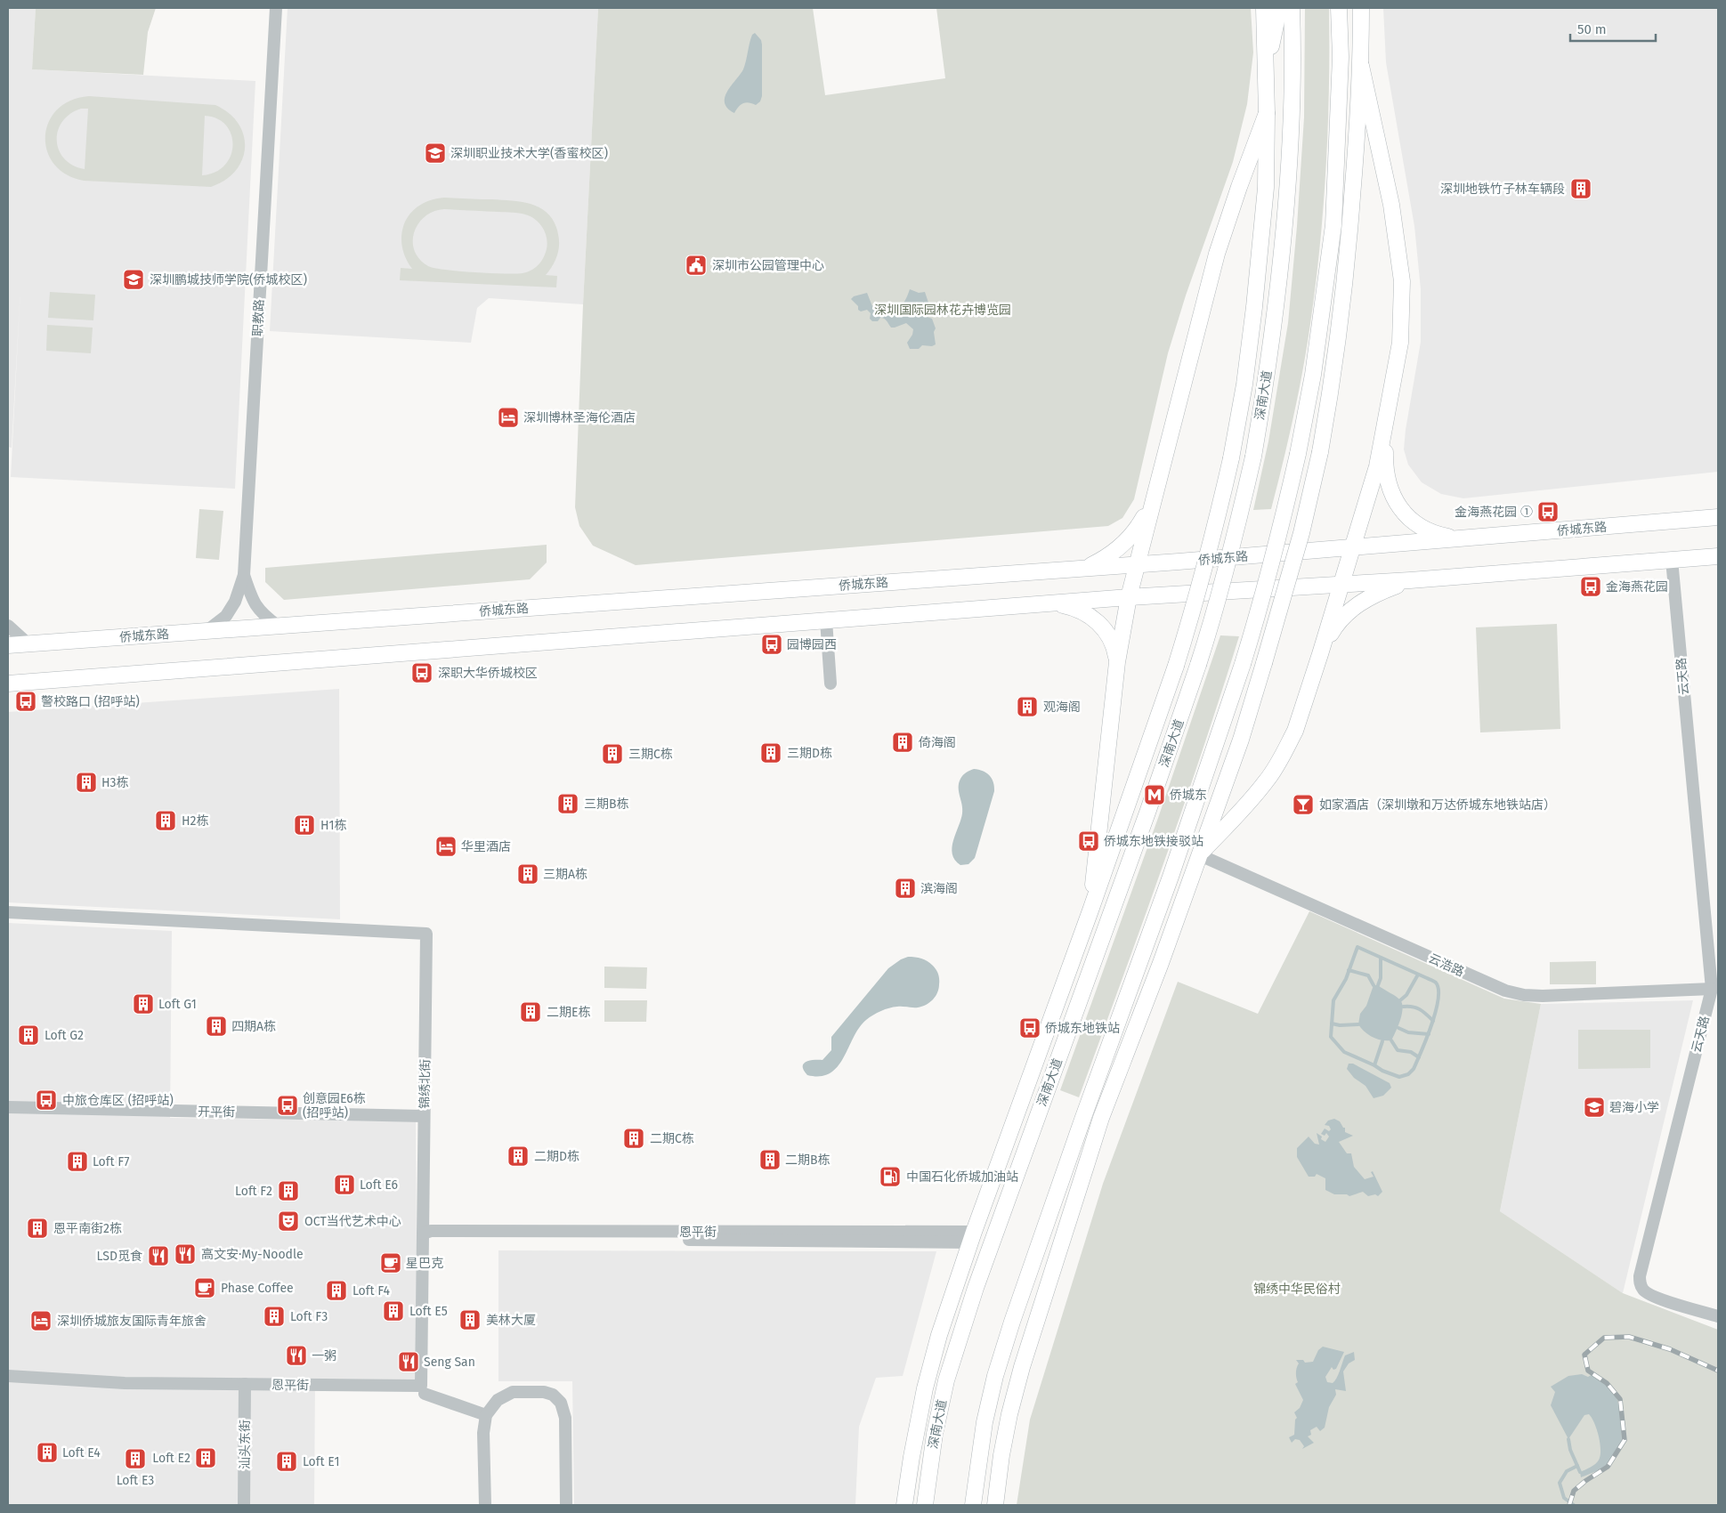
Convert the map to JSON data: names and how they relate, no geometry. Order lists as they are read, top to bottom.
{
  "streets": {
    "main road": ["深南大道", "侨城东路"],
    "street": [
      "职教路",
      "云天路",
      "云浩路",
      "锦绣北街",
      "开平街",
      "恩平街",
      "汕头东街"
    ]
  },
  "crossings": [
    ["职教路", "侨城东路"],
    ["云天路", "云浩路"],
    ["锦绣北街", "开平街"],
    ["锦绣北街", "恩平街"],
    ["恩平街", "汕头东街"]
  ],
  "parks": ["深圳国际园林花卉博览园", "锦绣中华民俗村"],
  "places": {
    "school or university": ["深圳职业技术大学(香蜜校区)", "深圳鹏城技师学院(侨城校区)", "碧海小学"],
    "building": [
      "深圳地铁竹子林车辆段",
      "观海阁",
      "倚海阁",
      "三期D栋",
      "三期C栋",
      "H3栋",
      "三期B栋",
      "H2栋",
      "H1栋",
      "三期A栋",
      "滨海阁",
      "Loft G1",
      "二期E栋",
      "四期A栋",
      "Loft G2",
      "二期C栋",
      "二期D栋",
      "二期B栋",
      "Loft F7",
      "Loft E6",
      "Loft F2",
      "恩平南街2栋",
      "Loft F4",
      "Loft E5",
      "Loft F3",
      "美林大厦",
      "Loft E4",
      "Loft E2",
      "Loft E3",
      "Loft E1"
    ],
    "public building": ["深圳市公园管理中心"],
    "hotel": ["深圳博林圣海伦酒店", "华里酒店", "深圳侨城旅友国际青年旅舍"],
    "bus stop": [
      "金海燕花园 ①",
      "金海燕花园",
      "园博园西",
      "深职大华侨城校区",
      "警校路口 (招呼站)",
      "侨城东地铁接驳站",
      "侨城东地铁站",
      "中旅仓库区 (招呼站)",
      "创意园E6栋 (招呼站)"
    ],
    "metro station": ["侨城东"],
    "bar": ["如家酒店（深圳墩和万达侨城东地铁站店）"],
    "fuel station": ["中国石化侨城加油站"],
    "theatre": ["OCT当代艺术中心"],
    "restaurant": [
      "高文安·My-Noodle",
      "LSD觅食",
      "一粥",
      "Seng San"
    ],
    "cafe": ["星巴克", "Phase Coffee"]
  },
  "scale_bar": "50 m"
}
